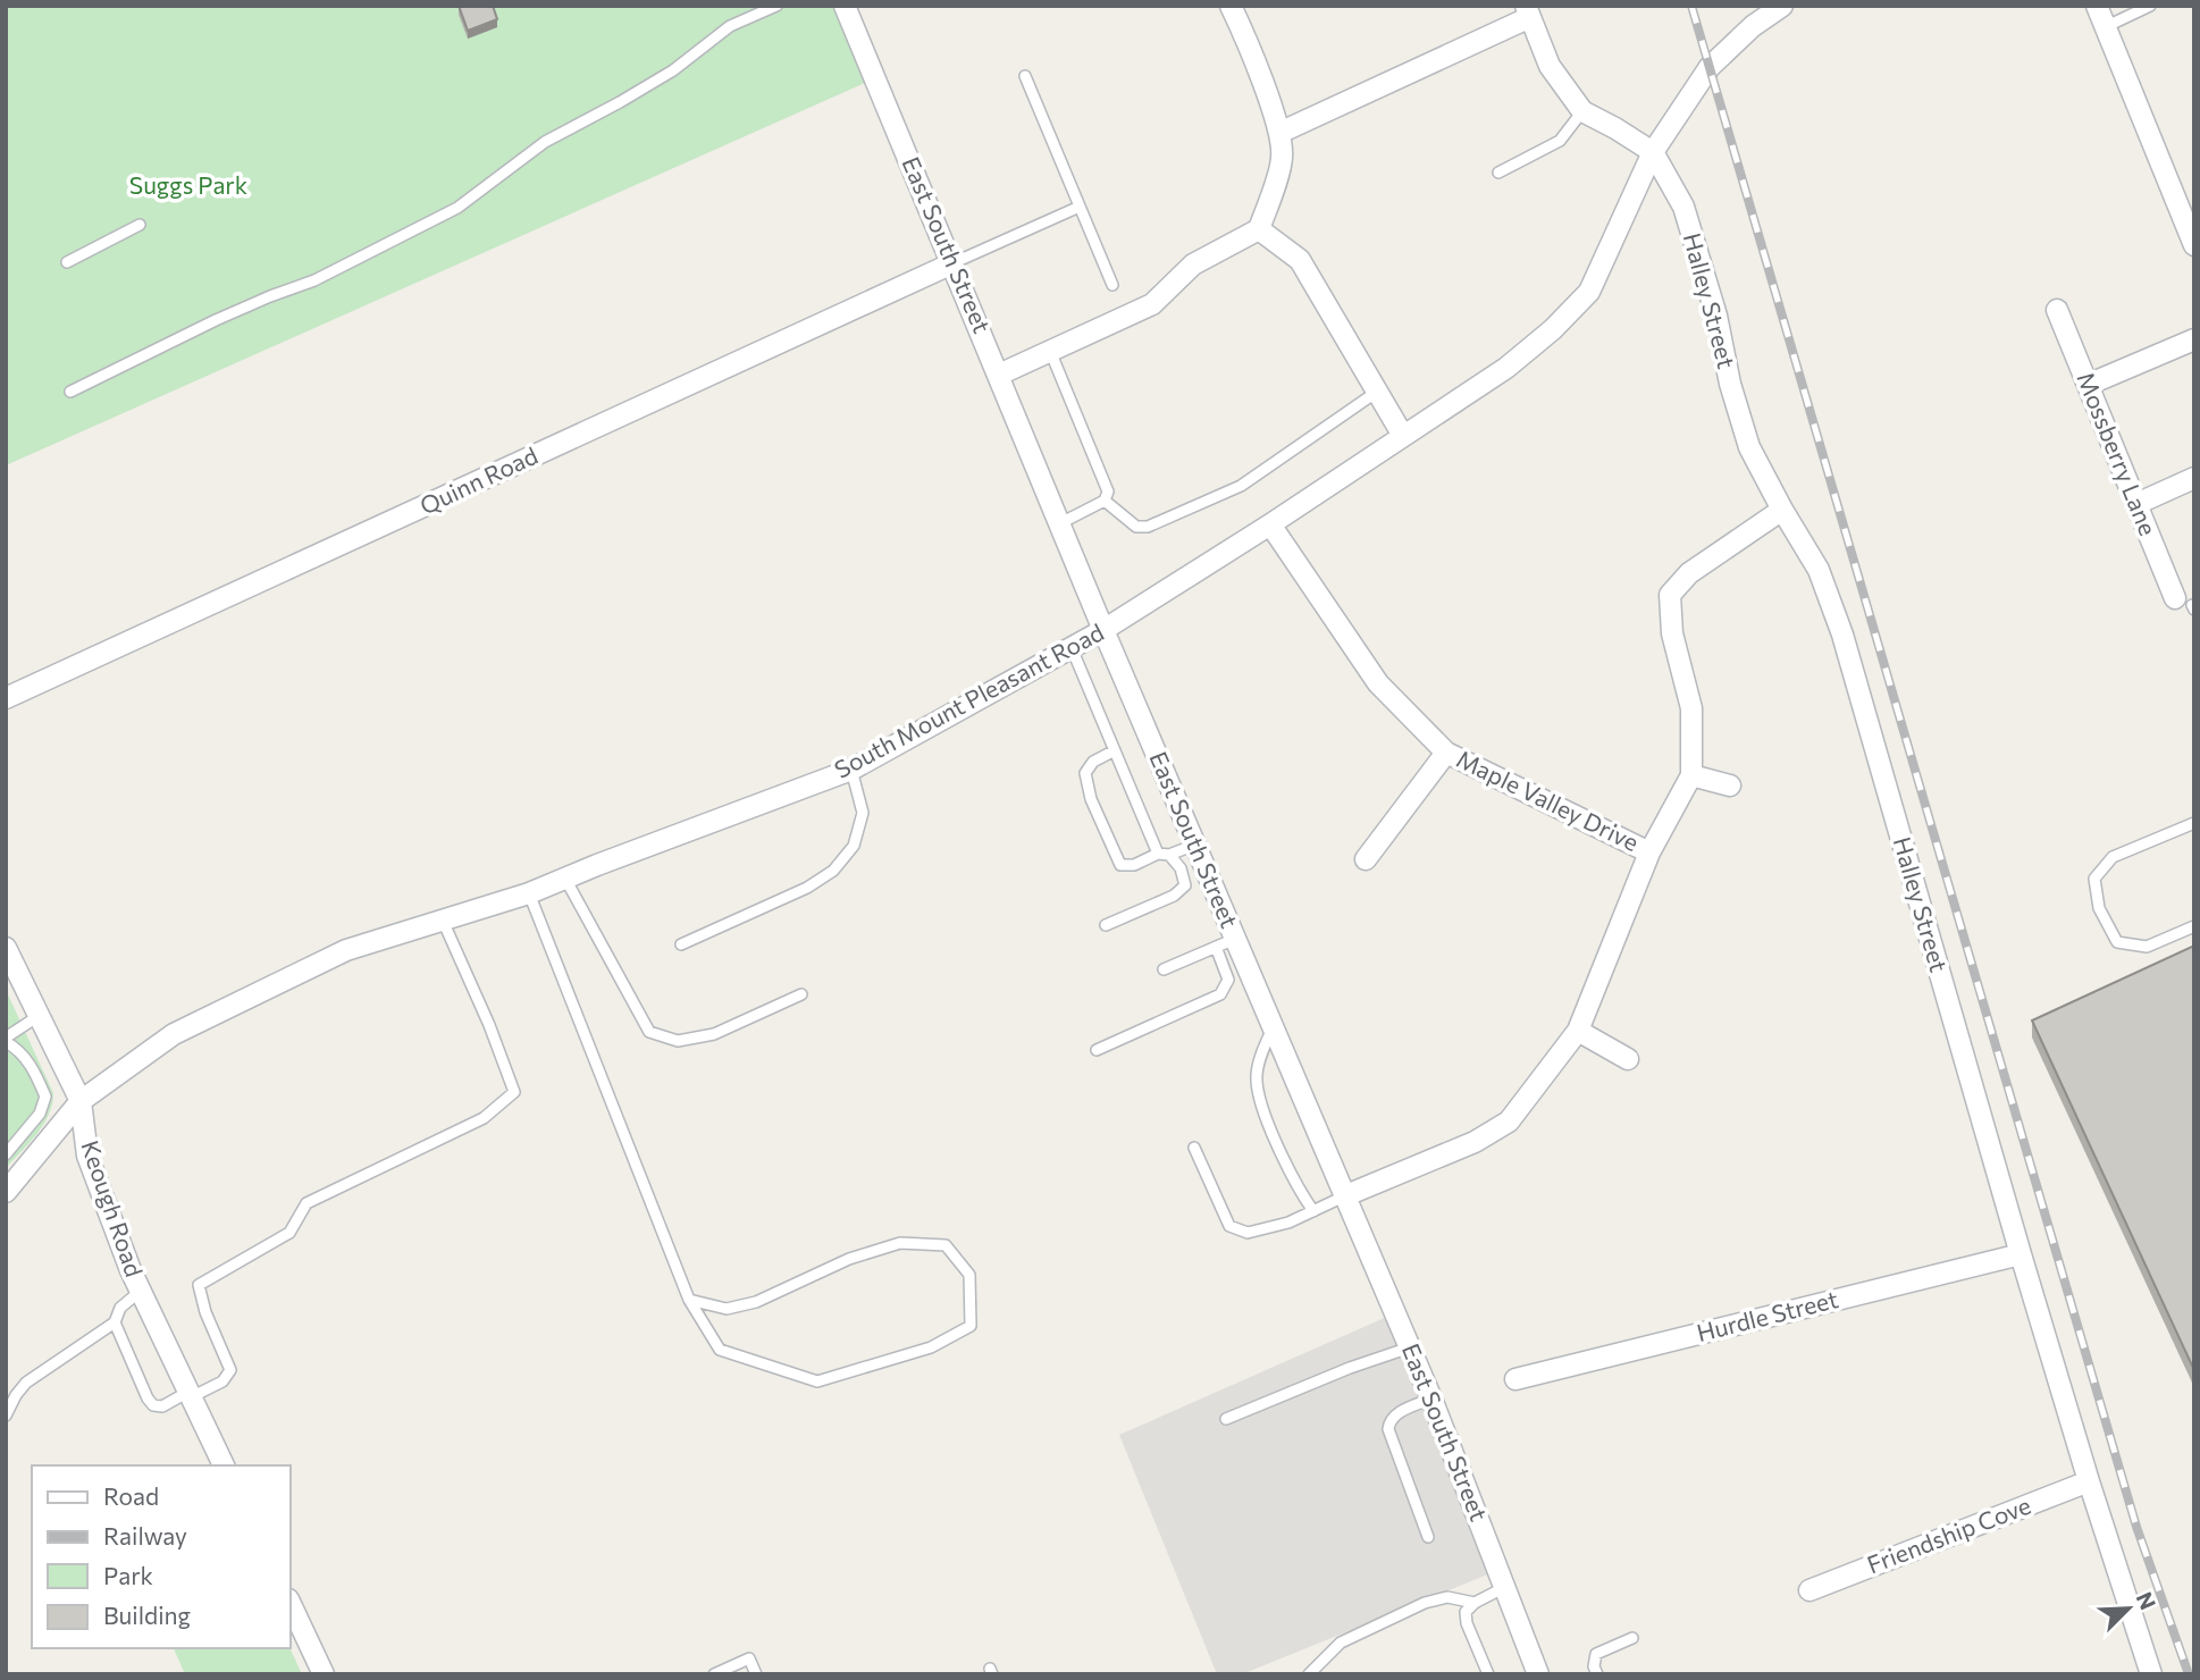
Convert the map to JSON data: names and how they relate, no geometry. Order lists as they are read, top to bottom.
{
  "streets": {
    "street": [
      "East South Street",
      "Halley Street",
      "Mossberry Lane",
      "Quinn Road",
      "South Mount Pleasant Road",
      "Maple Valley Drive",
      "Keough Road",
      "Hurdle Street",
      "Friendship Cove"
    ]
  },
  "crossings": [
    ["East South Street", "Quinn Road"],
    ["East South Street", "South Mount Pleasant Road"],
    ["Halley Street", "South Mount Pleasant Road"],
    ["Halley Street", "Hurdle Street"],
    ["Halley Street", "Friendship Cove"],
    ["South Mount Pleasant Road", "Maple Valley Drive"],
    ["South Mount Pleasant Road", "Keough Road"]
  ],
  "parks": ["Suggs Park"],
  "legend": [
    "Road",
    "Railway",
    "Park",
    "Building"
  ],
  "north": "top right"
}
